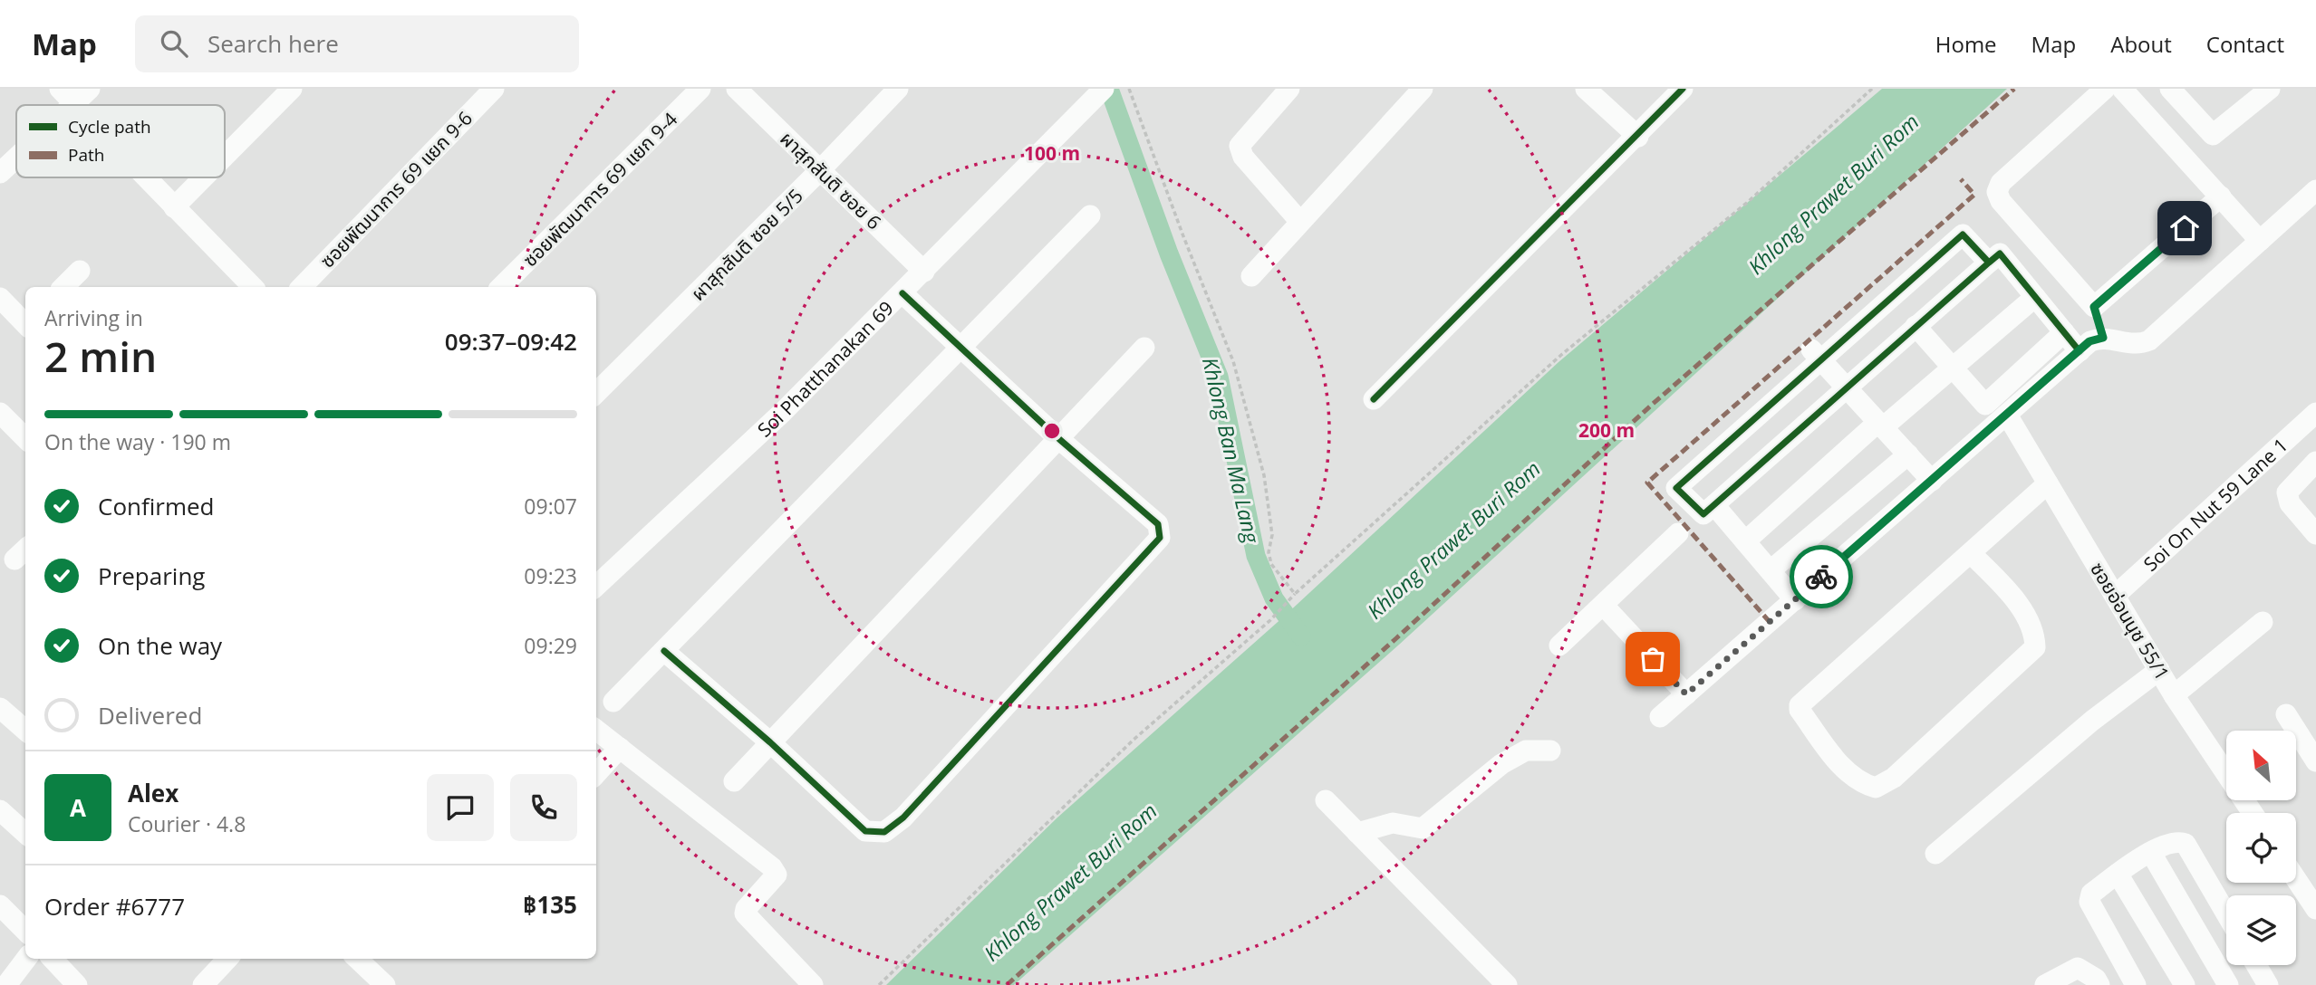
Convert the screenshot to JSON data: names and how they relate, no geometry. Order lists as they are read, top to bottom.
{
  "streets": {
    "street": [
      "ผาสุกสันติ ซอย 6",
      "ซอยพัฒนาการ 69 แยก 9-6",
      "ซอยพัฒนาการ 69 แยก 9-4",
      "ผาสุกสันติ ซอย 5/5",
      "Soi Phatthanakan 69",
      "Soi On Nut 59 Lane 1",
      "ซอยอ่อนนุช 55/1"
    ]
  },
  "crossings": [
    ["ผาสุกสันติ ซอย 6", "ผาสุกสันติ ซอย 5/5"],
    ["ผาสุกสันติ ซอย 6", "Soi Phatthanakan 69"],
    ["Soi On Nut 59 Lane 1", "ซอยอ่อนนุช 55/1"]
  ],
  "water": ["Khlong Prawet Buri Rom", "Khlong Ban Ma Lang"],
  "legend": ["Cycle path", "Path"],
  "north": "top left",
  "page": {
    "header": "Map",
    "search": "Search here",
    "nav": [
      "Home",
      "Map",
      "About",
      "Contact"
    ],
    "heading": ["2 min", "Arriving in", "09:37–09:42"],
    "panel": [
      "Alex",
      "Courier · 4.8",
      "Order #6777",
      "฿135"
    ],
    "bar": "On the way · 190 m",
    "list": [
      ["Confirmed", "09:07"],
      ["Preparing", "09:23"],
      ["On the way", "09:29"],
      "Delivered"
    ],
    "round": "A"
  },
  "rings": ["100 m", "200 m"]
}
